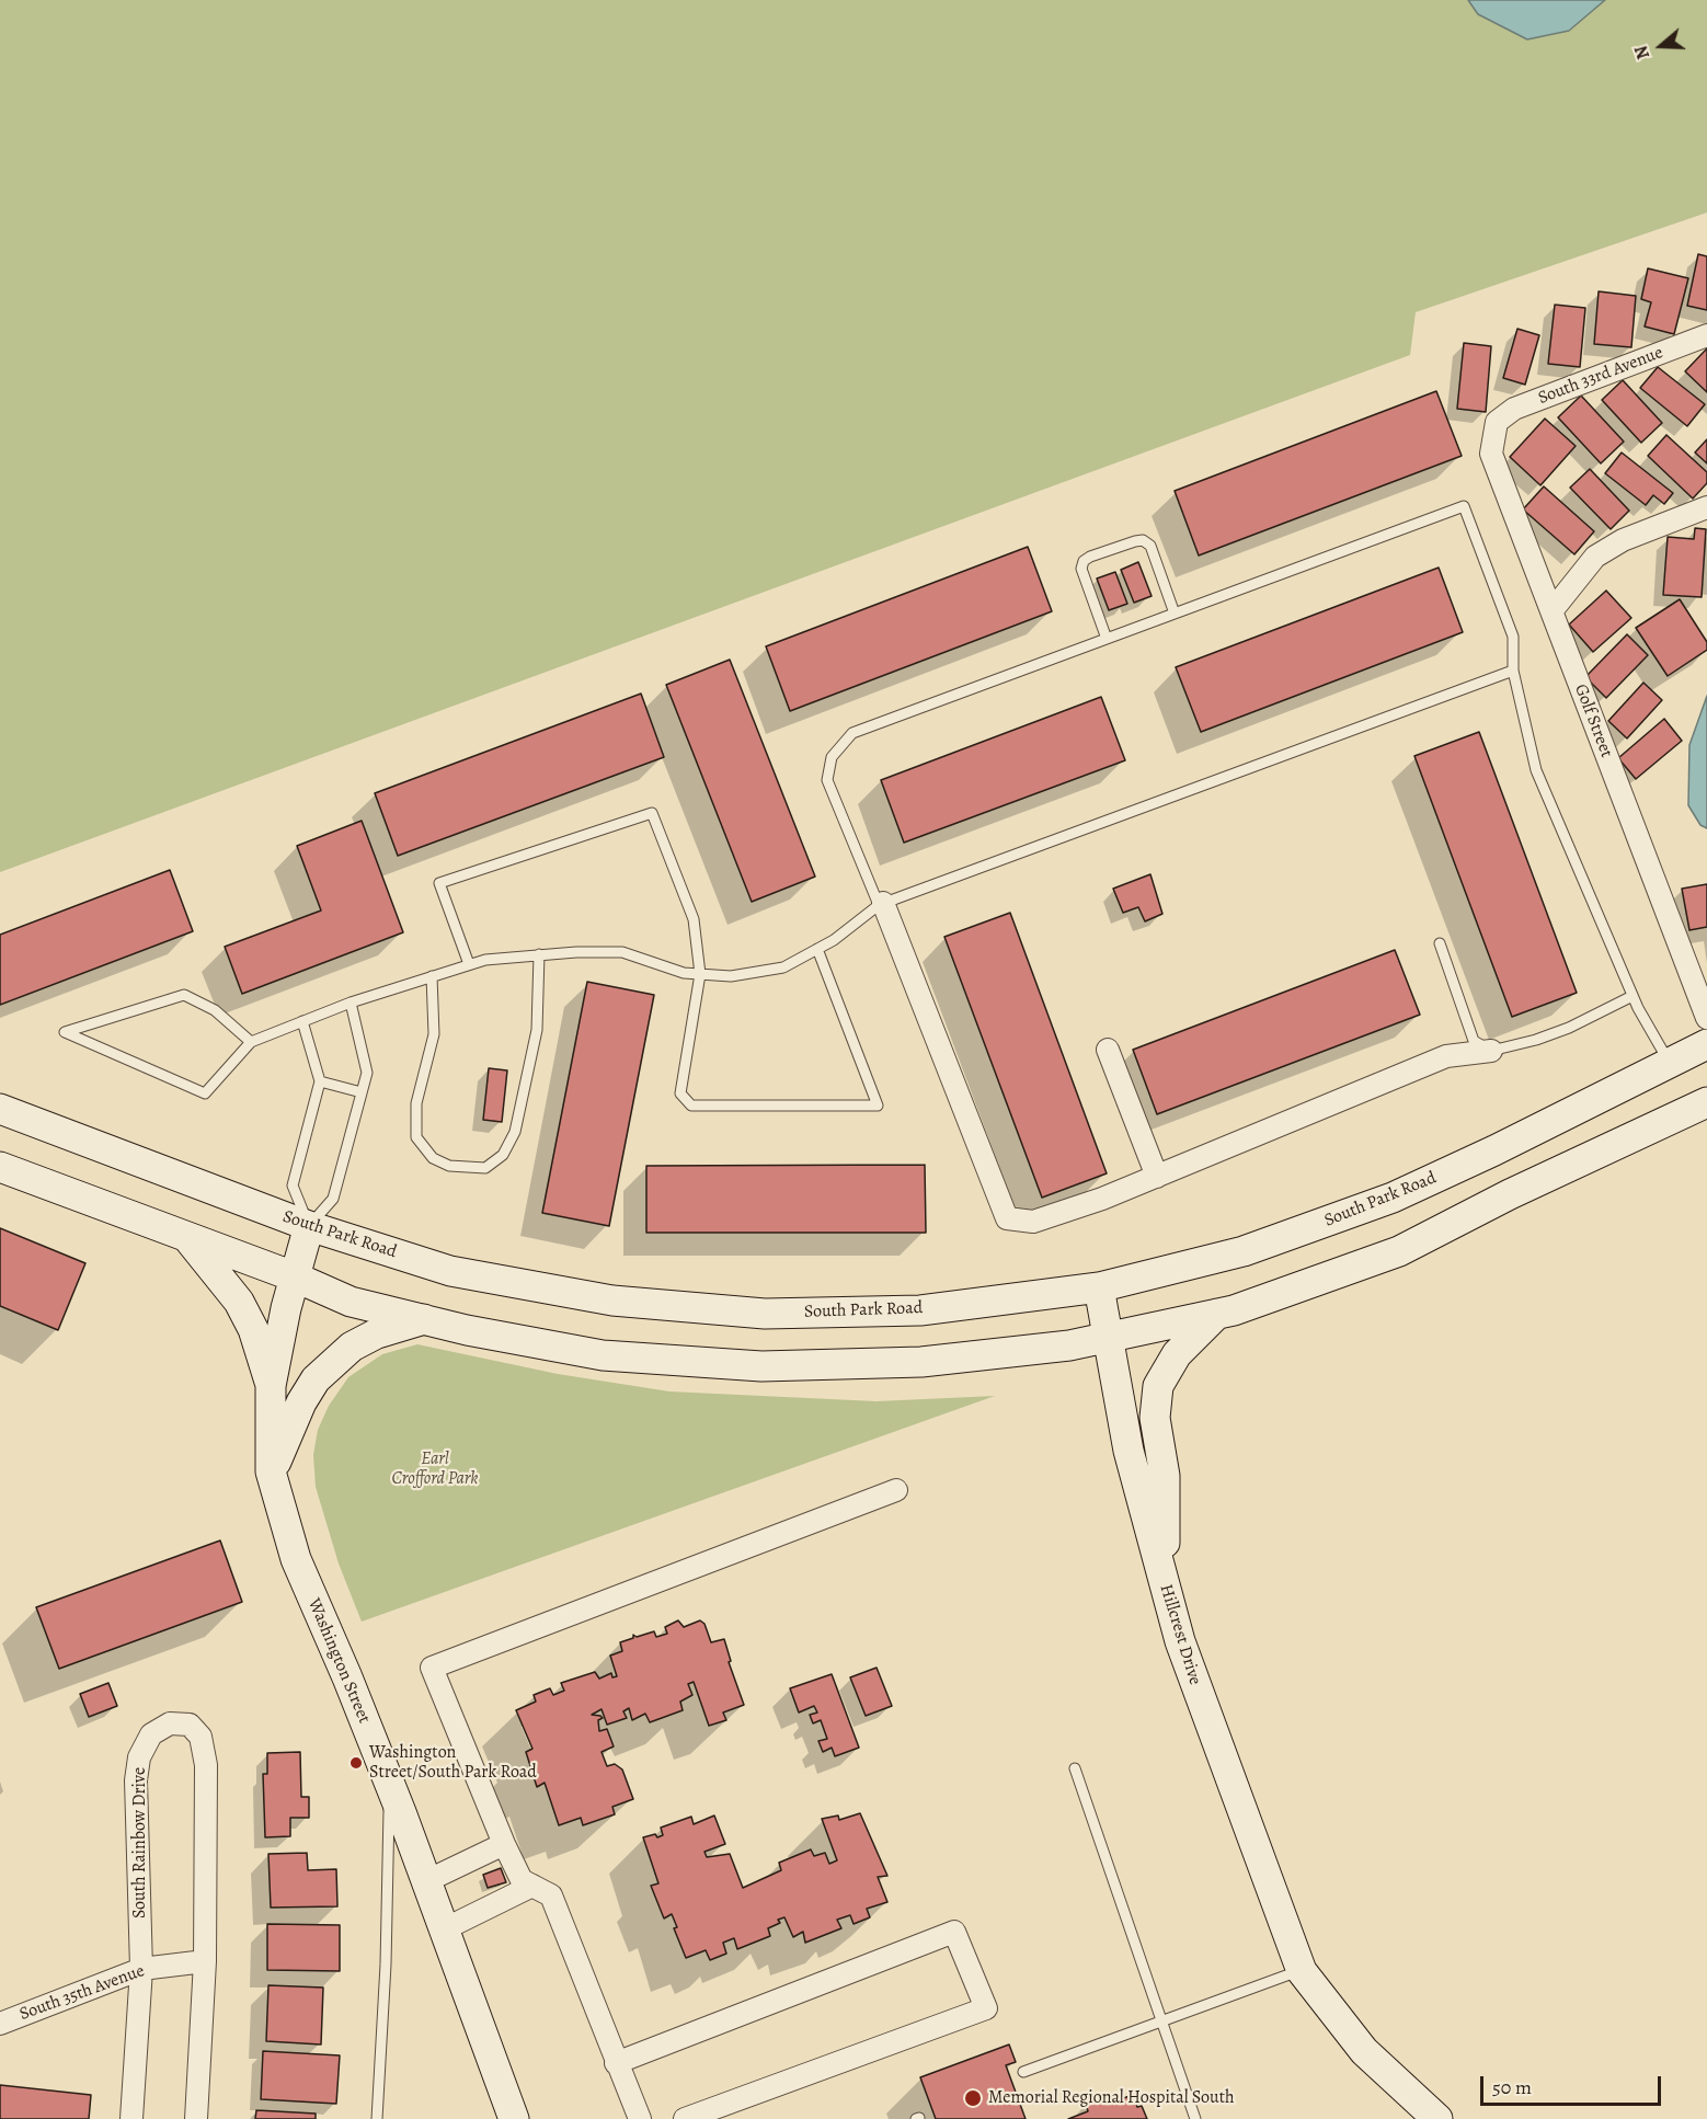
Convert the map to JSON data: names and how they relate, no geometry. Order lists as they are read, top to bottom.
{
  "streets": {
    "street": [
      "South 33rd Avenue",
      "Golf Street",
      "South Park Road",
      "Hillcrest Drive",
      "Washington Street",
      "South Rainbow Drive",
      "South 35th Avenue"
    ]
  },
  "crossings": [
    ["South 33rd Avenue", "Golf Street"],
    ["South Park Road", "Hillcrest Drive"],
    ["South Park Road", "Washington Street"],
    ["South Rainbow Drive", "South 35th Avenue"]
  ],
  "parks": ["Earl Crofford Park"],
  "places": ["Washington Street/South Park Road", "Memorial Regional Hospital South"],
  "scale_bar": "50 m",
  "north": "left"
}
